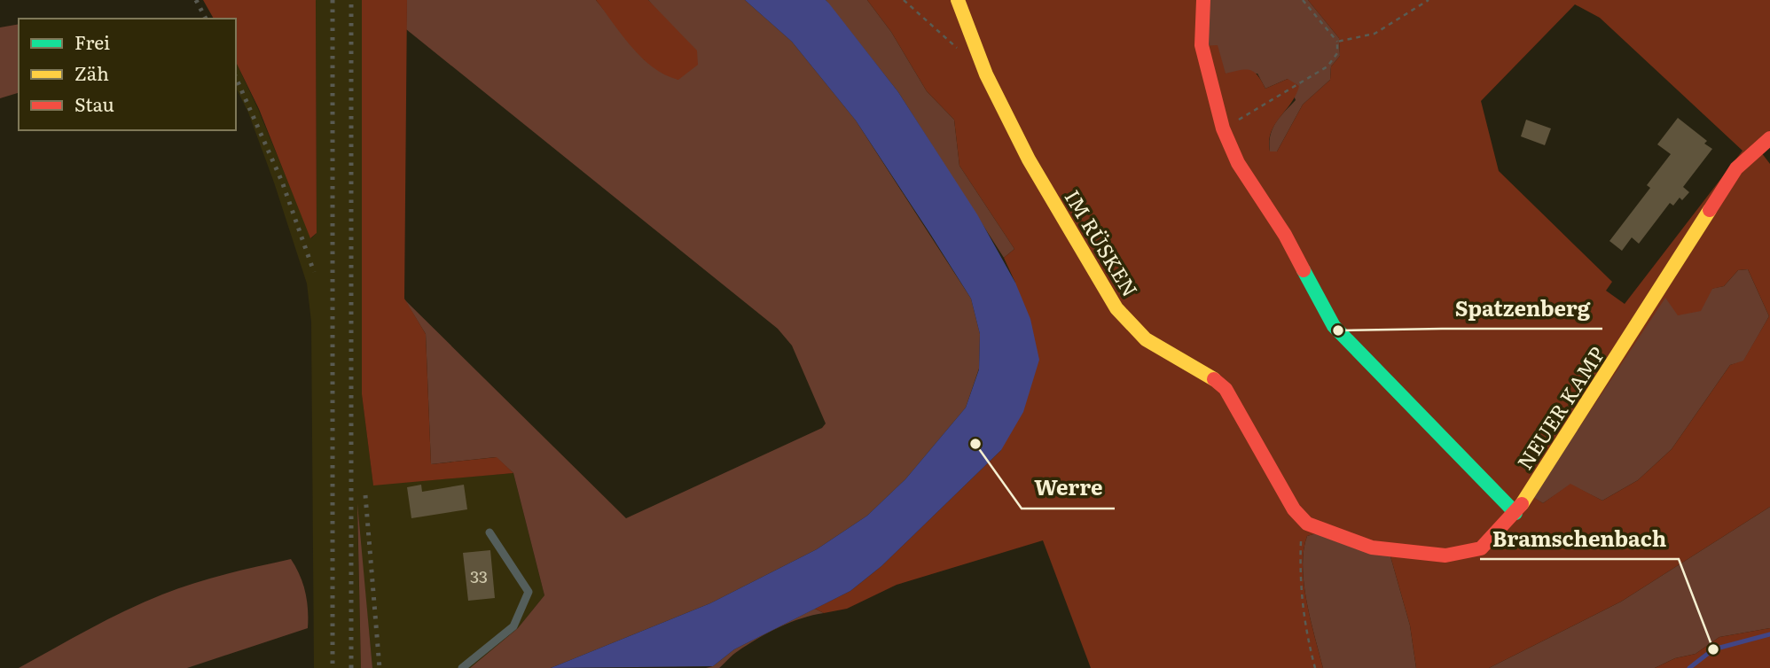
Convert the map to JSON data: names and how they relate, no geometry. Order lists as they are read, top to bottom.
{
  "streets": {
    "street": ["IM RÜSKEN", "NEUER KAMP"]
  },
  "crossings": [
    ["IM RÜSKEN", "NEUER KAMP"]
  ],
  "places": ["Spatzenberg", "Werre", "Bramschenbach"],
  "house_numbers": ["33"],
  "legend": ["Frei", "Zäh", "Stau"]
}
